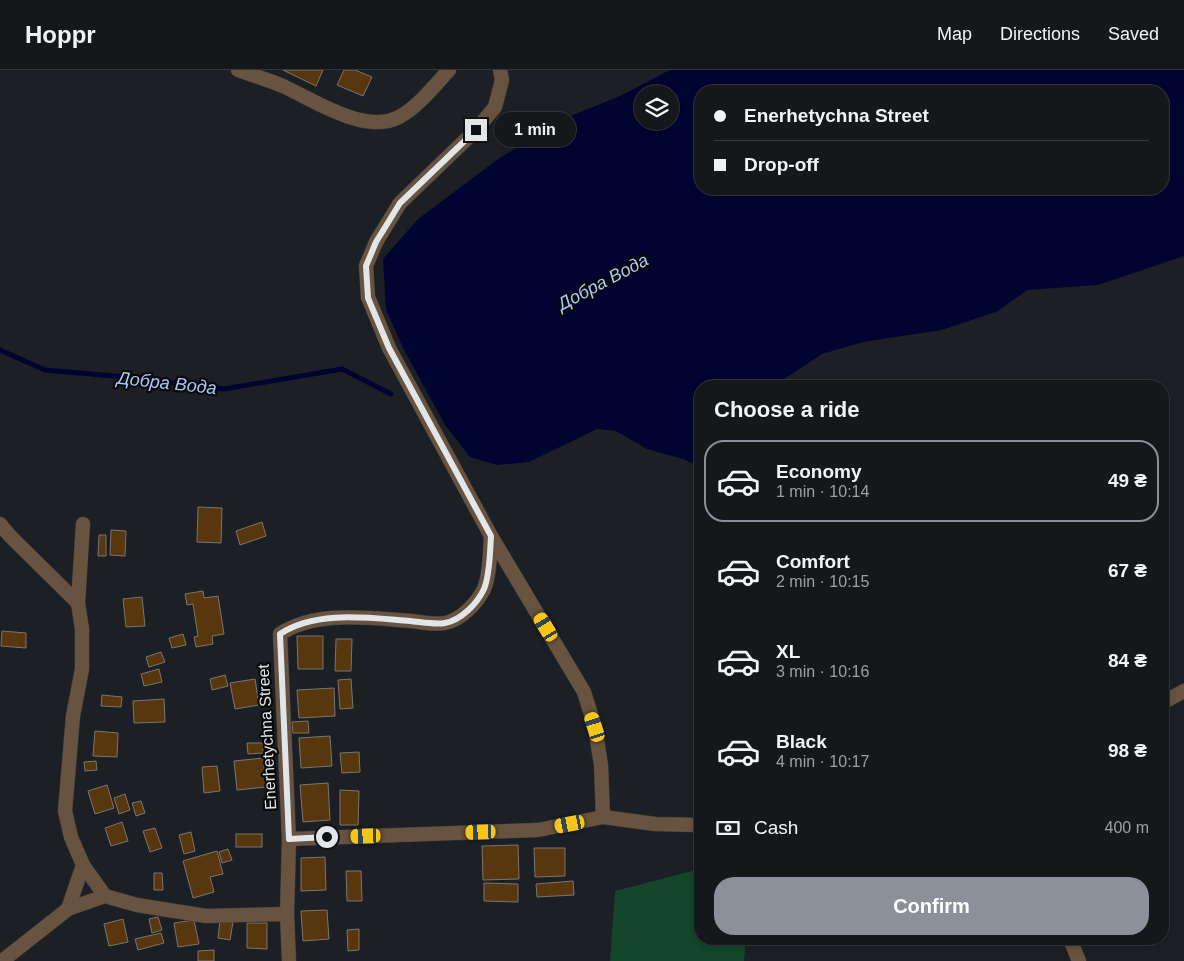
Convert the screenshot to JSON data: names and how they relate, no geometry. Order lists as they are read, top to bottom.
{
  "streets": {
    "street": ["Enerhetychna Street"]
  },
  "water": ["Добра Вода"],
  "page": {
    "header": "Hoppr",
    "nav": ["Map", "Directions", "Saved"],
    "banner": ["Enerhetychna Street", "Drop-off"],
    "bubble": "1 min",
    "heading": "Choose a ride",
    "list": [
      {
        "name": "Economy",
        "note": "1 min · 10:14",
        "value": "49 ₴"
      },
      {
        "name": "Comfort",
        "note": "2 min · 10:15",
        "value": "67 ₴"
      },
      {
        "name": "XL",
        "note": "3 min · 10:16",
        "value": "84 ₴"
      },
      {
        "name": "Black",
        "note": "4 min · 10:17",
        "value": "98 ₴"
      }
    ],
    "pay": ["Cash", "400 m"],
    "buttons": "Confirm"
  }
}
